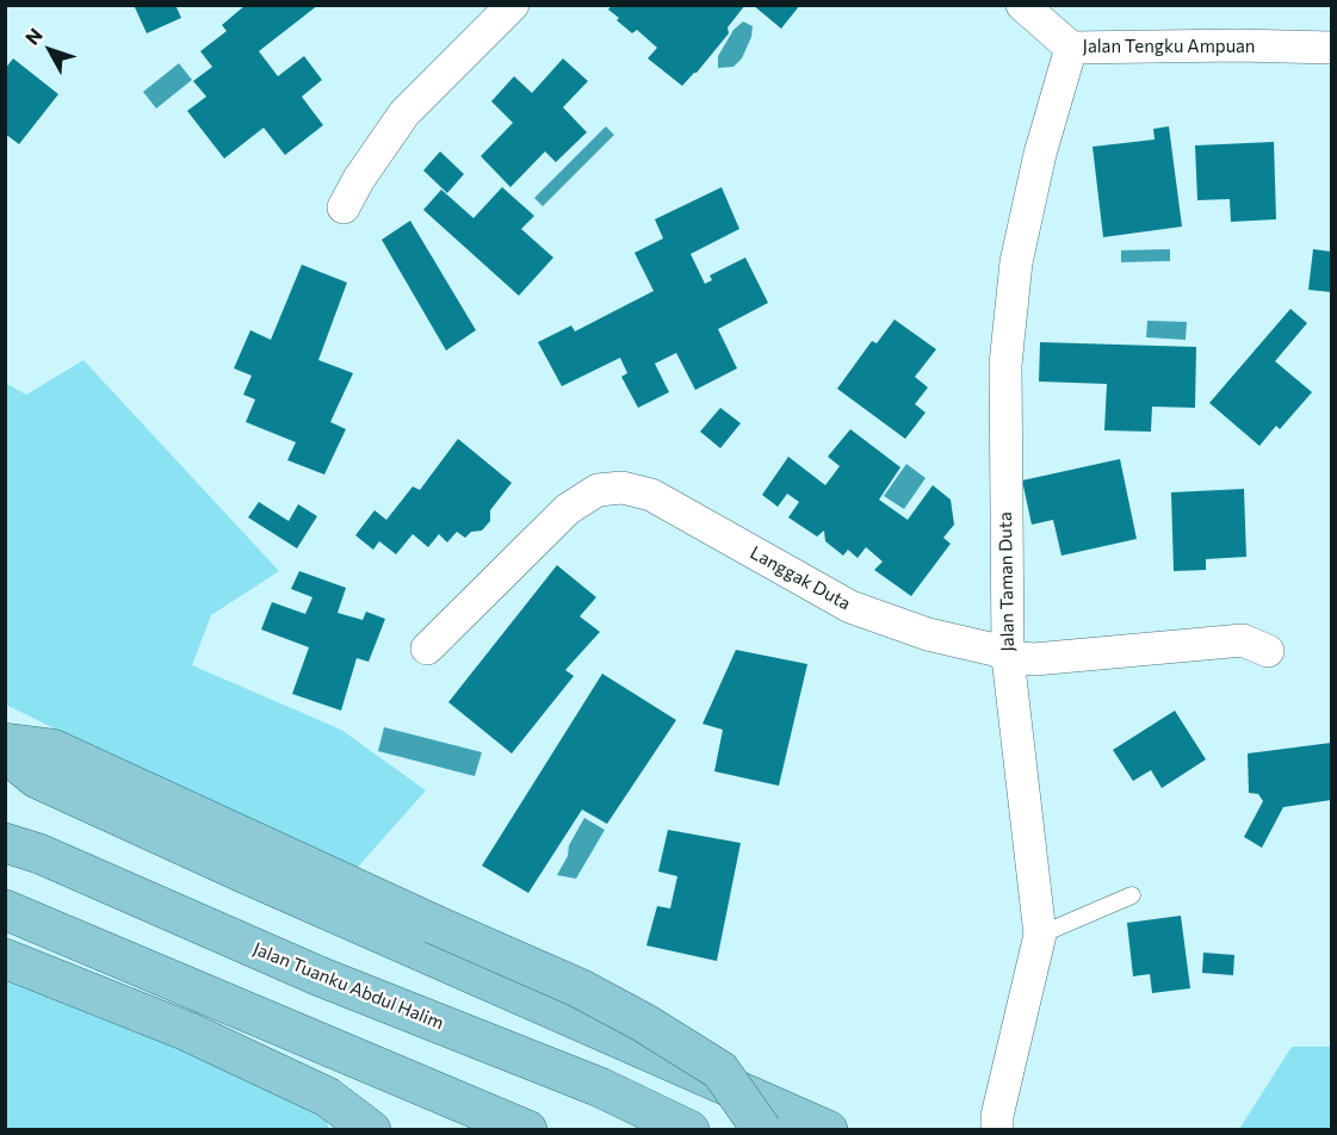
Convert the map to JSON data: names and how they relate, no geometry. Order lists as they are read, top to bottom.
{
  "streets": {
    "main road": ["Jalan Tuanku Abdul Halim"],
    "street": ["Jalan Tengku Ampuan", "Langgak Duta", "Jalan Taman Duta"]
  },
  "crossings": [
    ["Jalan Tengku Ampuan", "Jalan Taman Duta"],
    ["Langgak Duta", "Jalan Taman Duta"]
  ],
  "north": "top left"
}
